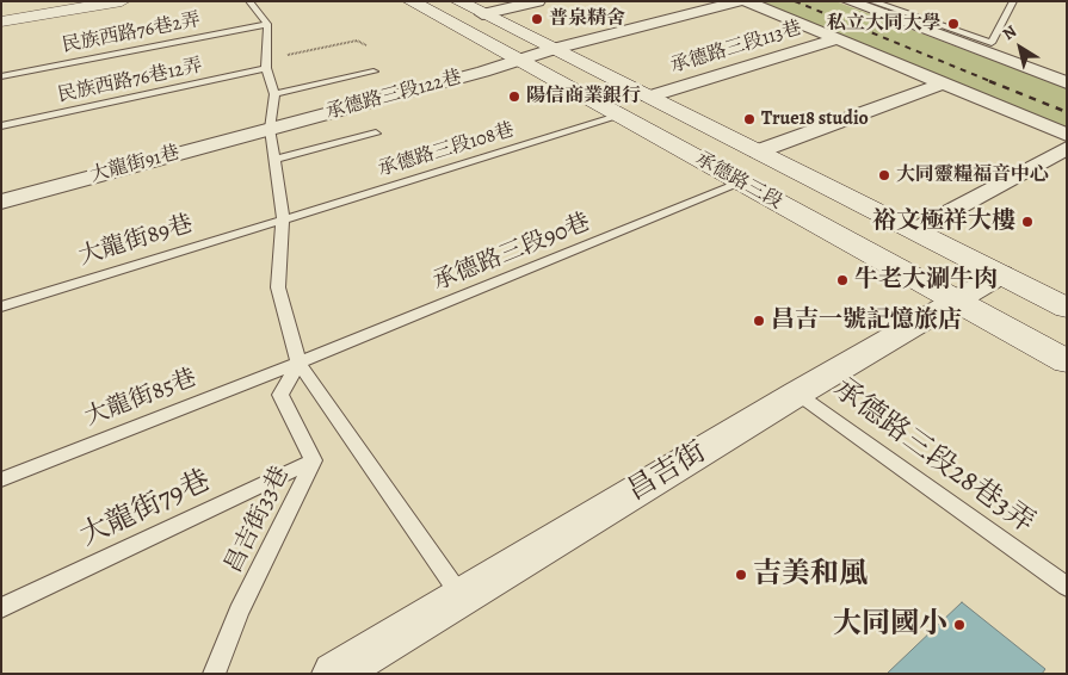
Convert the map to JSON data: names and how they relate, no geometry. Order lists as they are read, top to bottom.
{
  "streets": {
    "main road": ["承德路三段"],
    "street": [
      "承德路三段113巷",
      "承德路三段122巷",
      "大龍街91巷",
      "昌吉街"
    ],
    "lane": [
      "民族西路76巷2弄",
      "民族西路76巷12弄",
      "承德路三段108巷",
      "大龍街89巷",
      "承德路三段90巷",
      "大龍街85巷",
      "承德路三段28巷3弄",
      "大龍街79巷",
      "昌吉街33巷"
    ]
  },
  "crossings": [
    ["承德路三段113巷", "承德路三段"],
    ["承德路三段122巷", "大龍街91巷"],
    ["承德路三段122巷", "承德路三段"],
    ["承德路三段108巷", "承德路三段"],
    ["承德路三段108巷", "大龍街89巷"],
    ["承德路三段", "承德路三段90巷"],
    ["承德路三段", "昌吉街"],
    ["承德路三段90巷", "大龍街85巷"],
    ["承德路三段90巷", "昌吉街33巷"],
    ["大龍街85巷", "昌吉街33巷"],
    ["承德路三段28巷3弄", "昌吉街"],
    ["大龍街79巷", "昌吉街33巷"]
  ],
  "places": [
    "普泉精舍",
    "私立大同大學",
    "陽信商業銀行",
    "True18 studio",
    "大同靈糧福音中心",
    "裕文極祥大樓",
    "牛老大涮牛肉",
    "昌吉一號記憶旅店",
    "吉美和風",
    "大同國小"
  ],
  "north": "top left"
}
